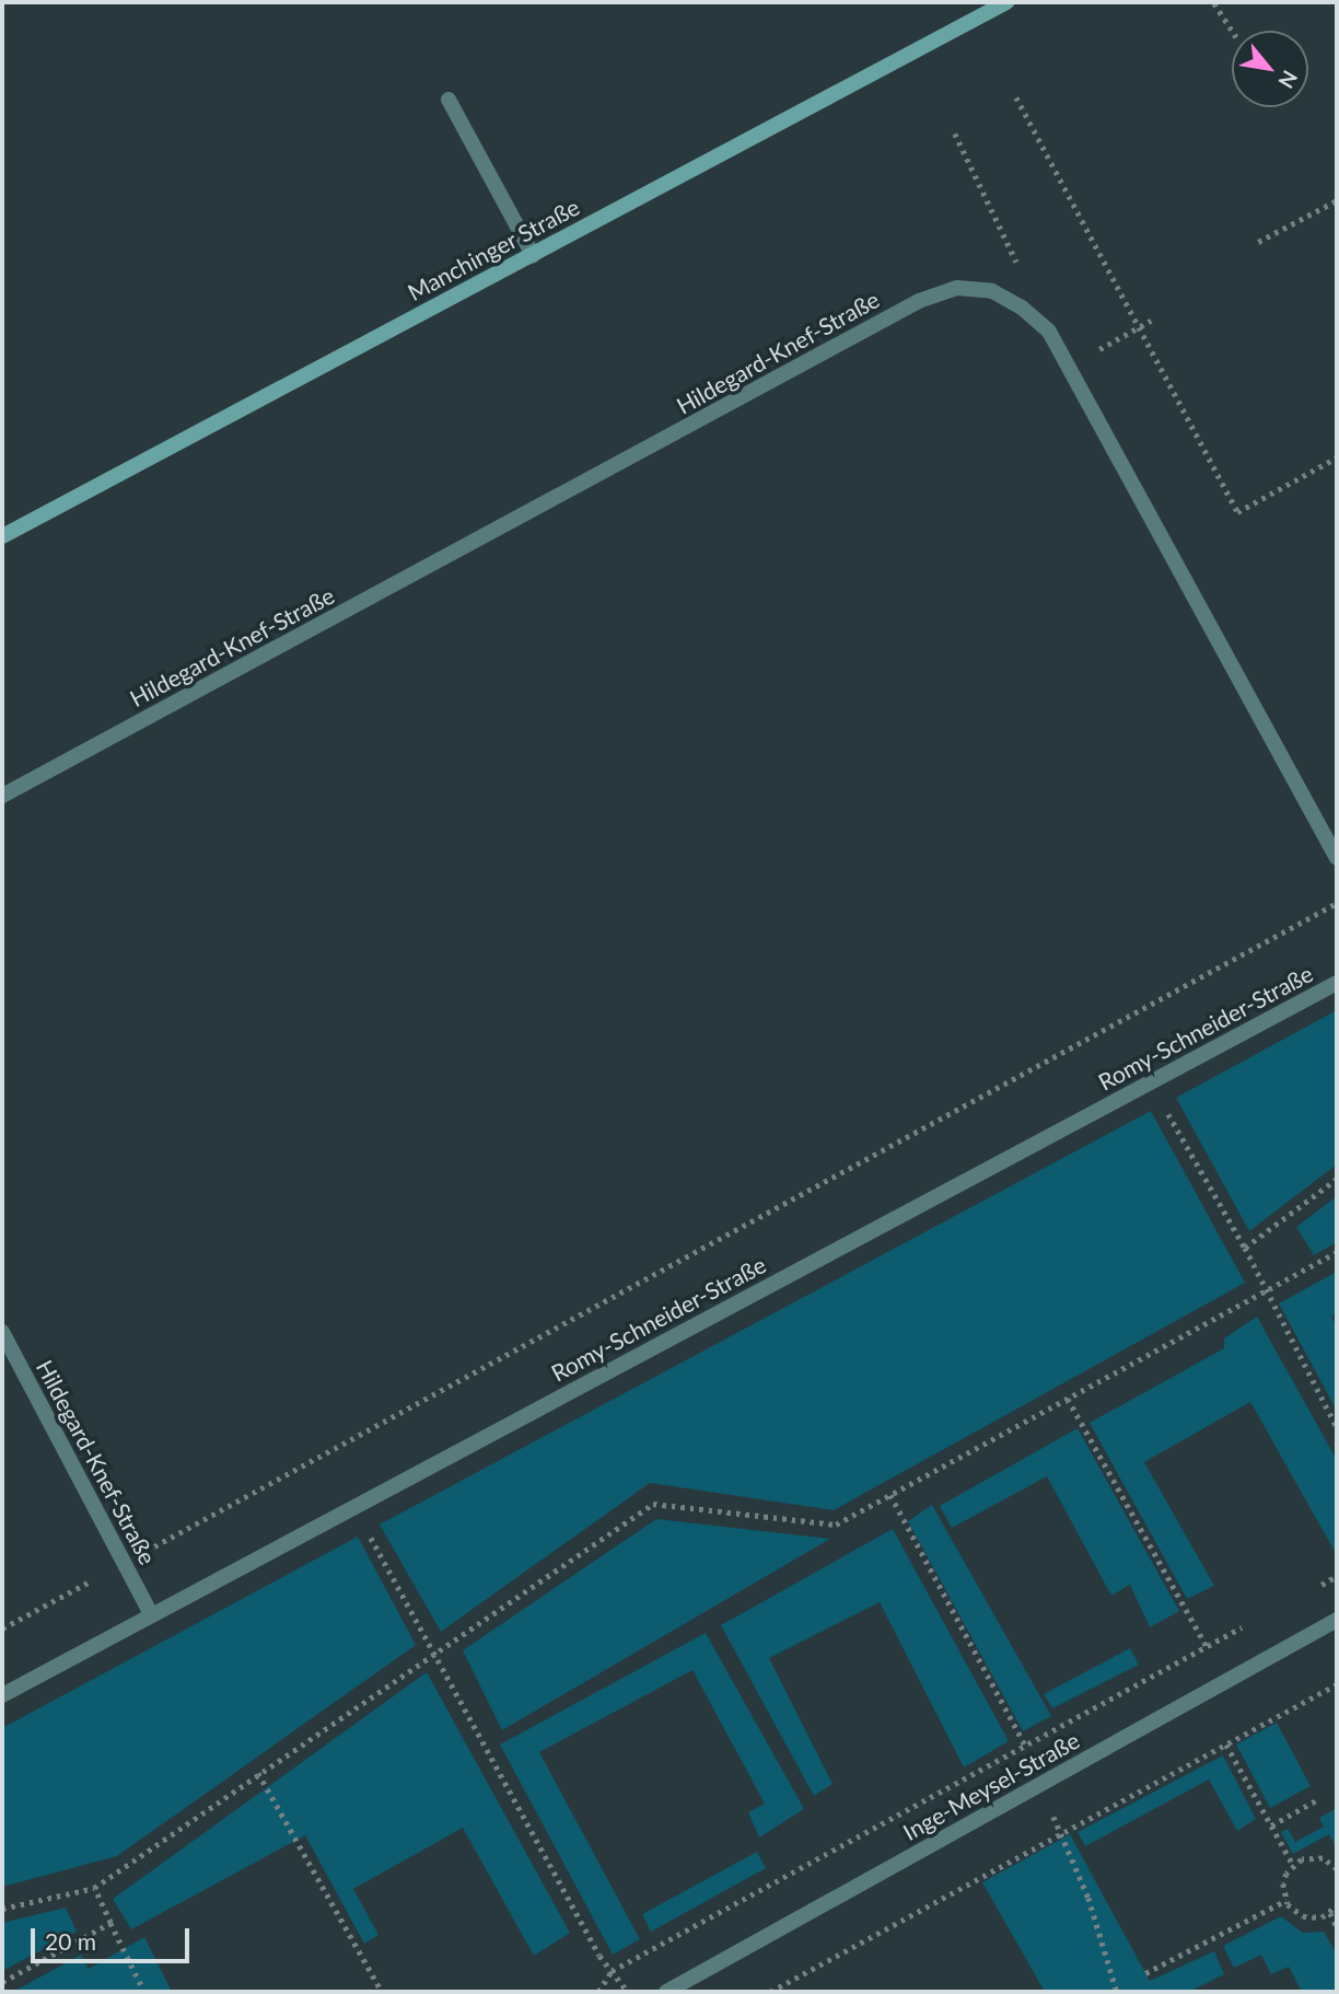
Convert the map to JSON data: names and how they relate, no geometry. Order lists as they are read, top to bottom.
{
  "streets": {
    "main road": ["Manchinger Straße"],
    "street": ["Hildegard-Knef-Straße", "Romy-Schneider-Straße", "Inge-Meysel-Straße"]
  },
  "crossings": [
    ["Hildegard-Knef-Straße", "Romy-Schneider-Straße"]
  ],
  "scale_bar": "20 m",
  "north": "bottom right"
}
